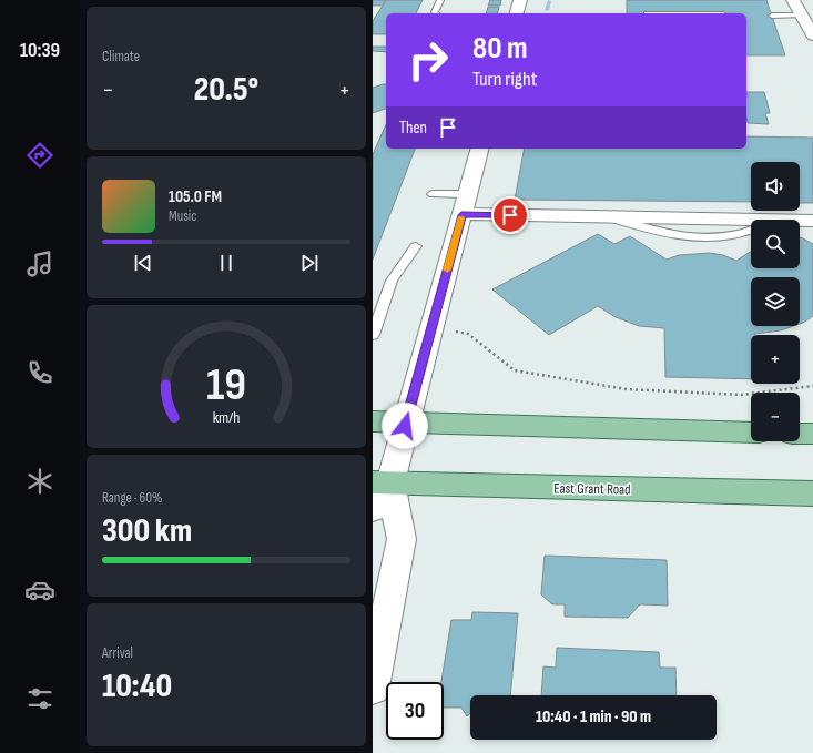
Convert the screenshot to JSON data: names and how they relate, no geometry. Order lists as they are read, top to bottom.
{
  "streets": {
    "main road": ["East Grant Road"]
  },
  "page": {
    "tabs": "10:39",
    "tile": [
      "Climate",
      ["Range · 60%", "300 km"],
      ["Arrival", "10:40"]
    ],
    "turn": ["80 m", "Turn right"],
    "heat": ["−", "20.5°", "+"],
    "then": "Then",
    "map_buttons": ["+", "−"],
    "song": ["105.0 FM", "Music"],
    "limit": "30",
    "trip": "10:40 · 1 min · 90 m",
    "gauge": ["19", "km/h"]
  }
}
